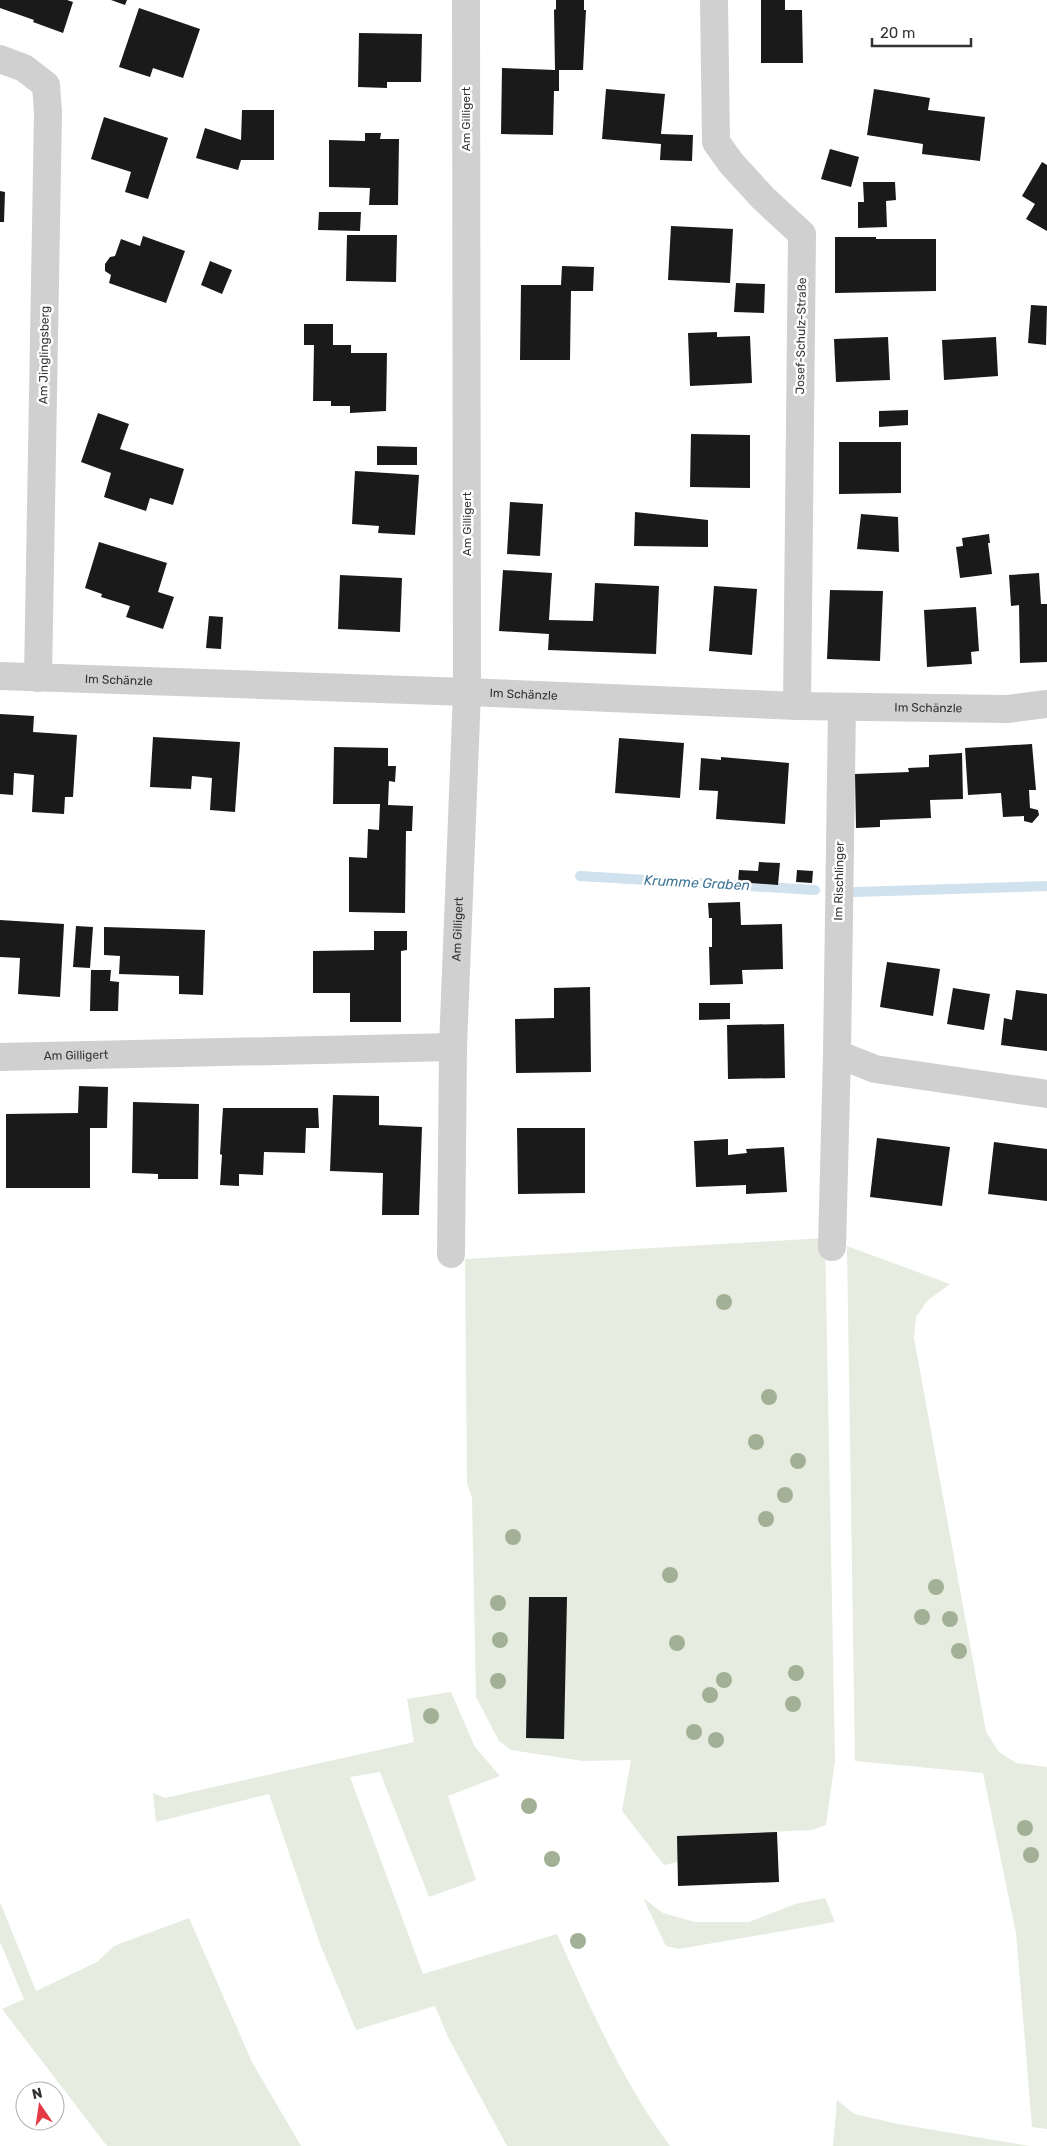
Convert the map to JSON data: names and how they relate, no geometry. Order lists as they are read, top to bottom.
{
  "streets": {
    "street": [
      "Am Gilligert",
      "Josef-Schulz-Straße",
      "Am Jinglingsberg",
      "Im Schänzle",
      "Im Rischlinger"
    ]
  },
  "crossings": [
    ["Am Gilligert", "Im Schänzle"],
    ["Josef-Schulz-Straße", "Im Schänzle"],
    ["Am Jinglingsberg", "Im Schänzle"],
    ["Im Schänzle", "Im Rischlinger"]
  ],
  "water": ["Krumme Graben"],
  "scale_bar": "20 m",
  "north": "top"
}
